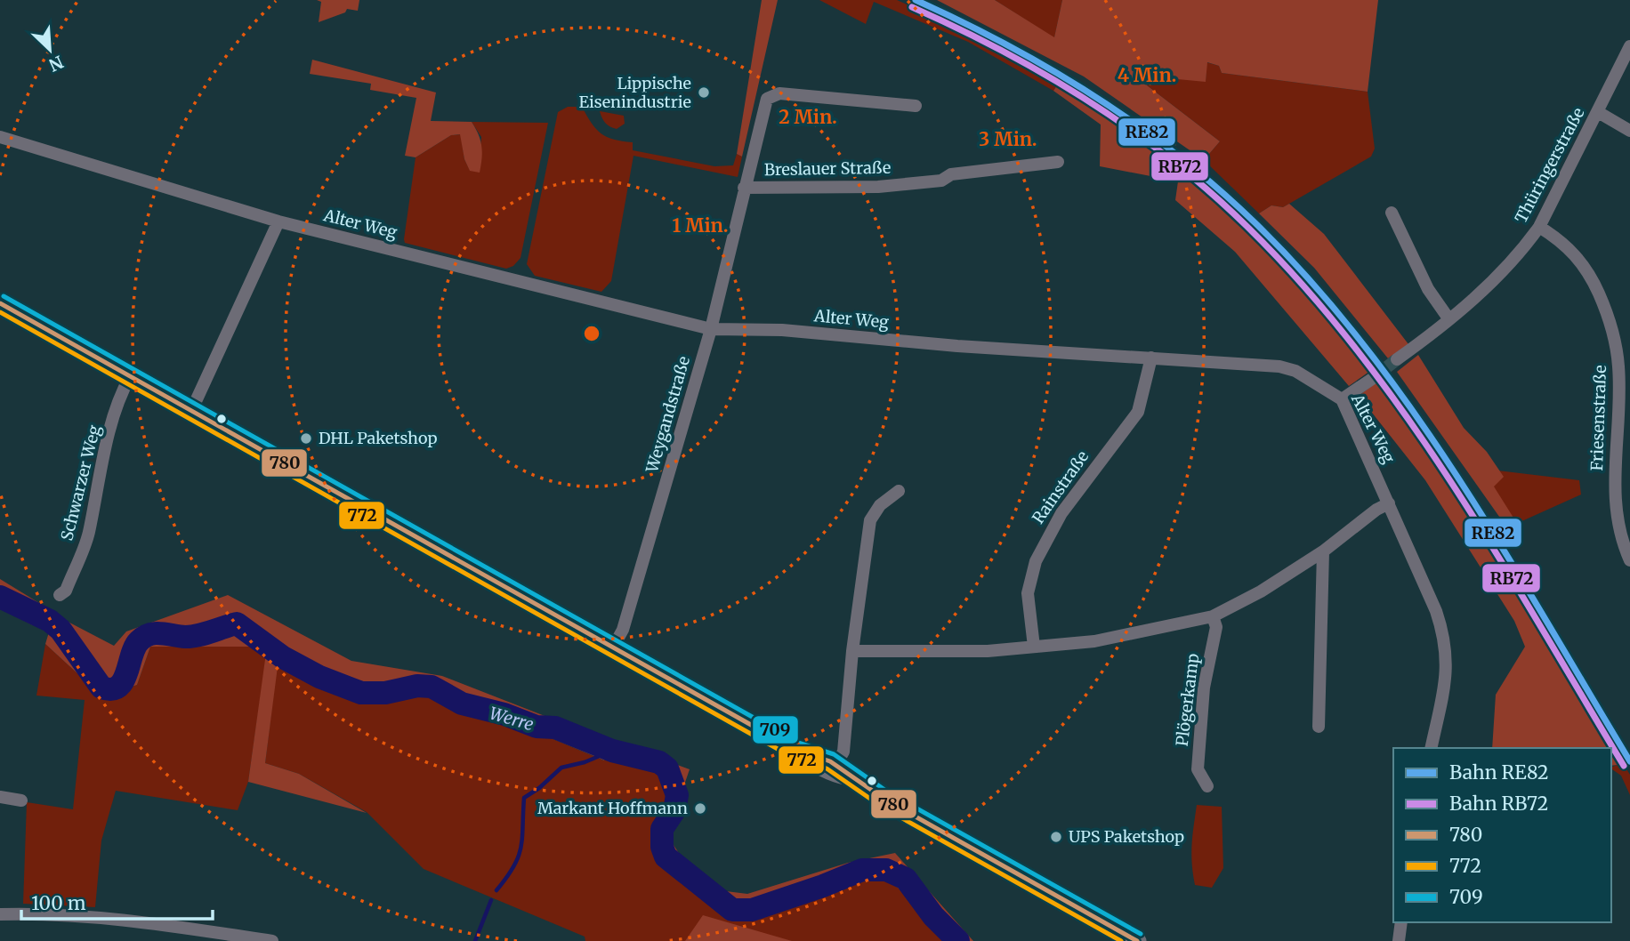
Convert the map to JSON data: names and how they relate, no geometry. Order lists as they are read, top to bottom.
{
  "streets": {
    "street": [
      "Thüringerstraße",
      "Breslauer Straße",
      "Alter Weg",
      "Weygandstraße",
      "Friesenstraße",
      "Schwarzer Weg",
      "Rainstraße",
      "Plögerkamp"
    ]
  },
  "crossings": [
    ["Thüringerstraße", "Friesenstraße"],
    ["Breslauer Straße", "Weygandstraße"],
    ["Alter Weg", "Weygandstraße"],
    ["Alter Weg", "Rainstraße"]
  ],
  "water": ["Werre"],
  "places": [
    "Lippische Eisenindustrie",
    "DHL Paketshop",
    "Markant Hoffmann",
    "UPS Paketshop"
  ],
  "lines": [
    "rail line RE82",
    "rail line RB72",
    "transit line 709",
    "transit line 780",
    "transit line 772"
  ],
  "legend": [
    "Bahn RE82",
    "Bahn RB72",
    "780",
    "772",
    "709"
  ],
  "scale_bar": "100 m",
  "north": "bottom right",
  "rings": [
    "4 Min.",
    "2 Min.",
    "3 Min.",
    "1 Min."
  ]
}
